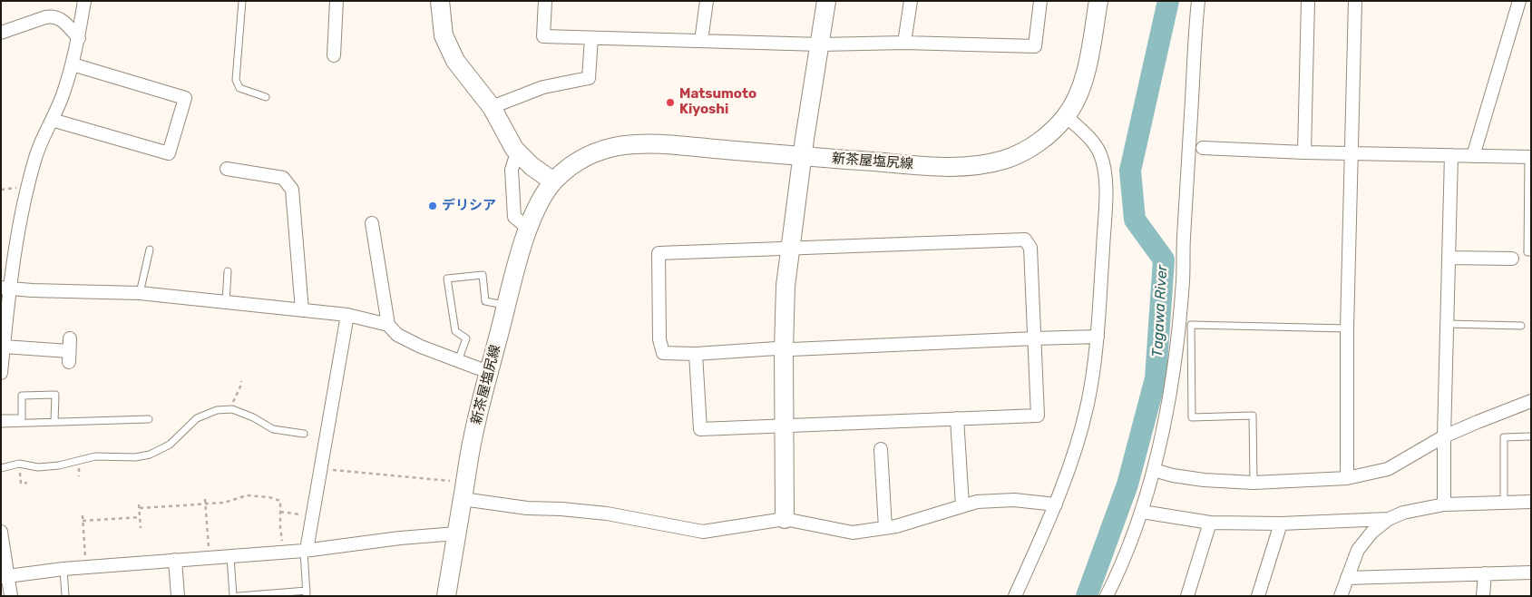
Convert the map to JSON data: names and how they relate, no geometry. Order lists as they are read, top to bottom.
{
  "streets": {
    "main road": ["新茶屋塩尻線"]
  },
  "water": ["Tagawa River"],
  "places": ["Matsumoto Kiyoshi", "デリシア"]
}
